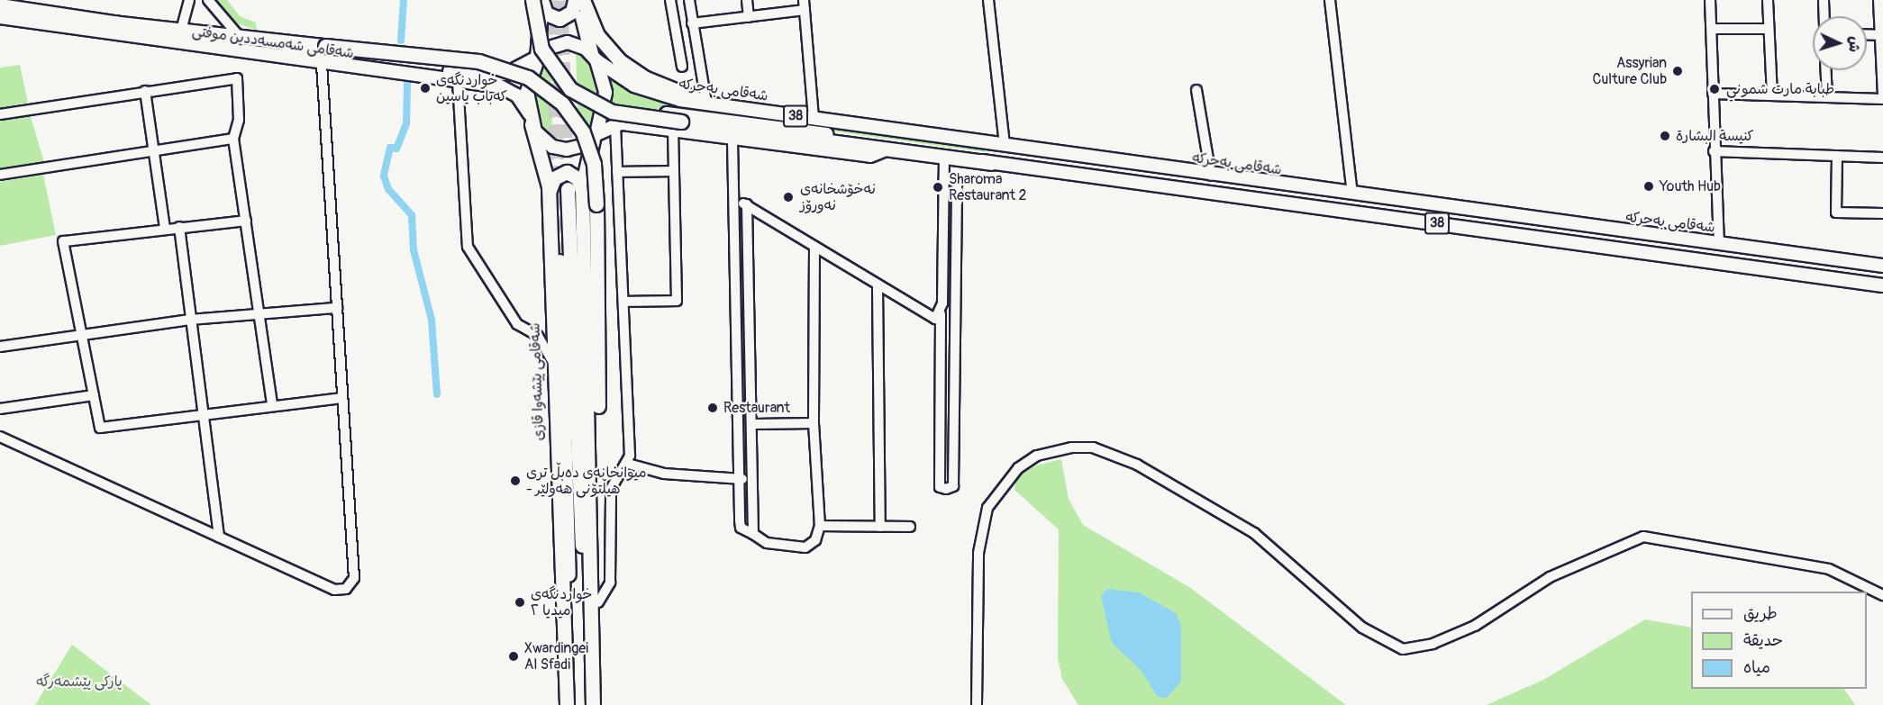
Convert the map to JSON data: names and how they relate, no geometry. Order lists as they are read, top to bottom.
{
  "streets": {
    "highway": ["شەقامی پێشەوا قازی"],
    "main road": ["شەقامی شەمسەددین موفتی", "شەقامی بەحرکە", "38"]
  },
  "crossings": [
    ["شەقامی شەمسەددین موفتی", "شەقامی بەحرکە"],
    ["شەقامی شەمسەددین موفتی", "38"],
    ["شەقامی شەمسەددین موفتی", "شەقامی پێشەوا قازی"],
    ["شەقامی بەحرکە", "38"],
    ["شەقامی بەحرکە", "شەقامی پێشەوا قازی"],
    ["38", "شەقامی پێشەوا قازی"]
  ],
  "parks": ["پارکی پێشمەرگە"],
  "places": [
    "Assyrian Culture Club",
    "خواردنگەی کەباب یاسین",
    "طبابة مارت شموني",
    "كنيسة البشارة",
    "Youth Hub",
    "Sharoma Restaurant 2",
    "نەخۆشخانەی نەورۆز",
    "Restaurant",
    "میوانخانەی دەبڵ تری - هیڵتۆنی هەولێر",
    "خواردنگەی میدیا ٢",
    "Xwardingei Al Sfadi"
  ],
  "legend": ["طريق", "حديقة", "مياه"],
  "north": "right"
}
